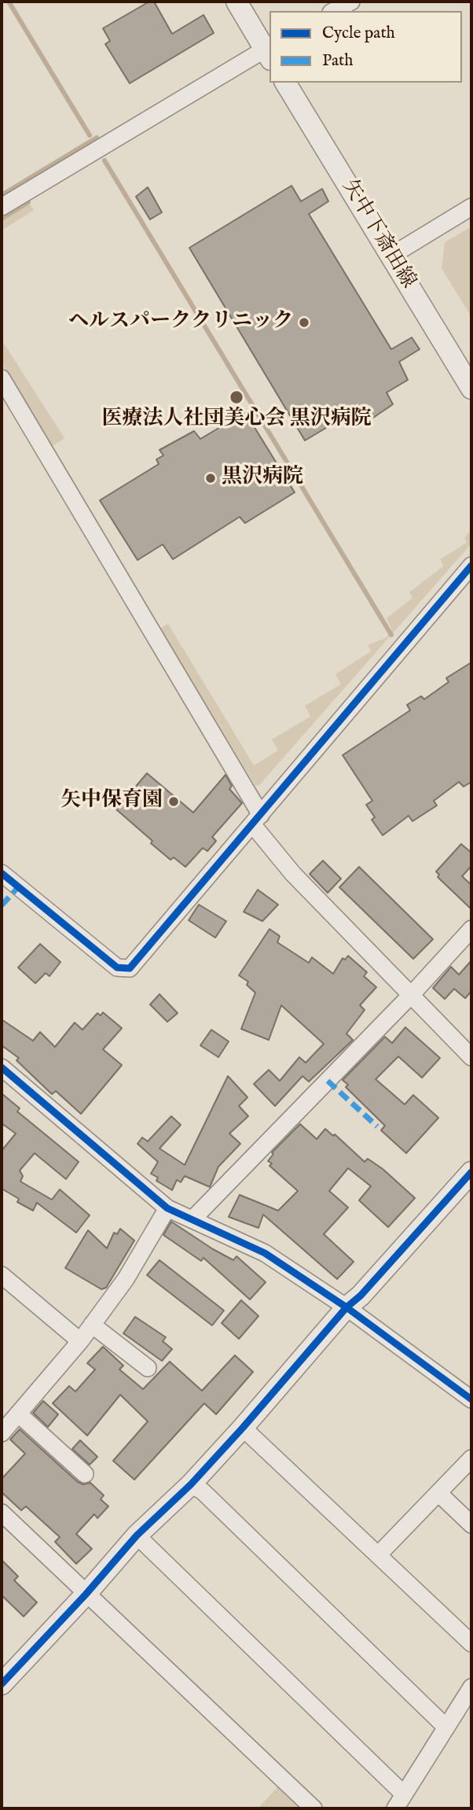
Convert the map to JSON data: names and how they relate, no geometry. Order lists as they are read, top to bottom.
{
  "streets": {
    "street": ["矢中下斎田線"]
  },
  "places": [
    "ヘルスパーククリニック",
    "医療法人社団美心会 黒沢病院",
    "黒沢病院",
    "矢中保育園"
  ],
  "legend": ["Cycle path", "Path"]
}
